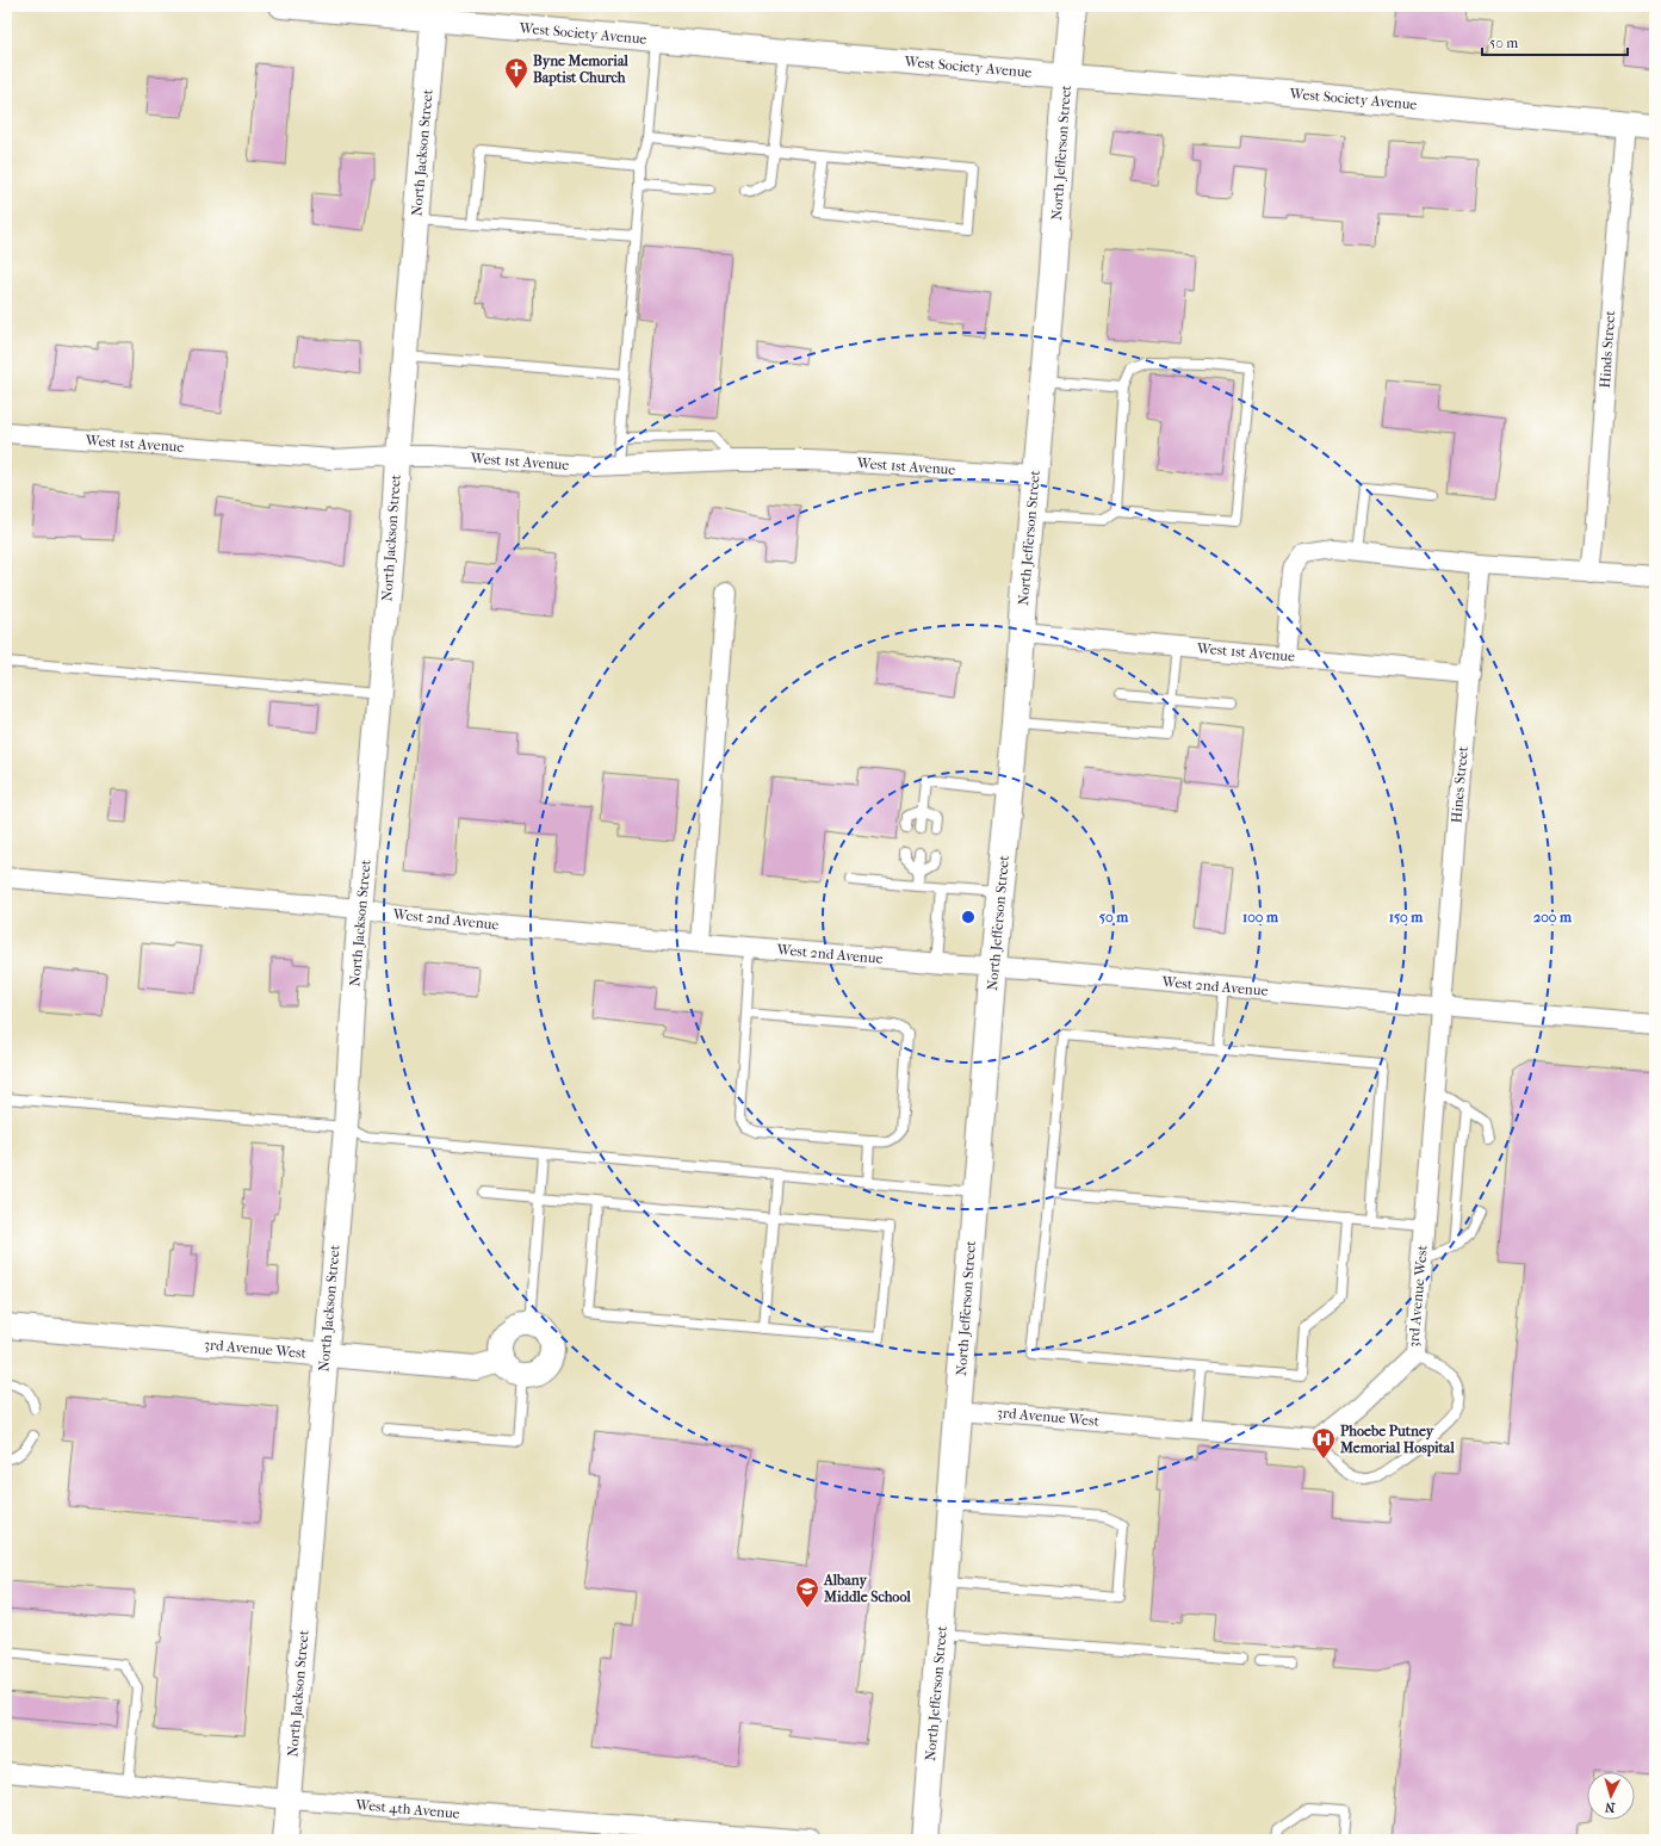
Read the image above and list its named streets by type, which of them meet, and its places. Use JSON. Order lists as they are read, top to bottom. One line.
{"streets":{"main road":["North Jefferson Street"],"street":["West Society Avenue","North Jackson Street","Hinds Street","West 1st Avenue","Hines Street","West 2nd Avenue","3rd Avenue West","West 4th Avenue"]},"crossings":[["West Society Avenue","North Jackson Street"],["West Society Avenue","North Jefferson Street"],["West Society Avenue","Hinds Street"],["North Jackson Street","West 1st Avenue"],["North Jackson Street","West 2nd Avenue"],["North Jackson Street","3rd Avenue West"],["North Jackson Street","West 4th Avenue"],["North Jefferson Street","West 1st Avenue"],["North Jefferson Street","West 2nd Avenue"],["North Jefferson Street","3rd Avenue West"],["West 1st Avenue","Hines Street"],["Hines Street","West 2nd Avenue"],["Hines Street","3rd Avenue West"],["West 2nd Avenue","3rd Avenue West"]],"places":{"church":["Byne Memorial Baptist Church"],"hospital":["Phoebe Putney Memorial Hospital"],"school or university":["Albany Middle School"]},"scale_bar":"50 m","north":"bottom","rings":["50 m","100 m","150 m","200 m"]}
